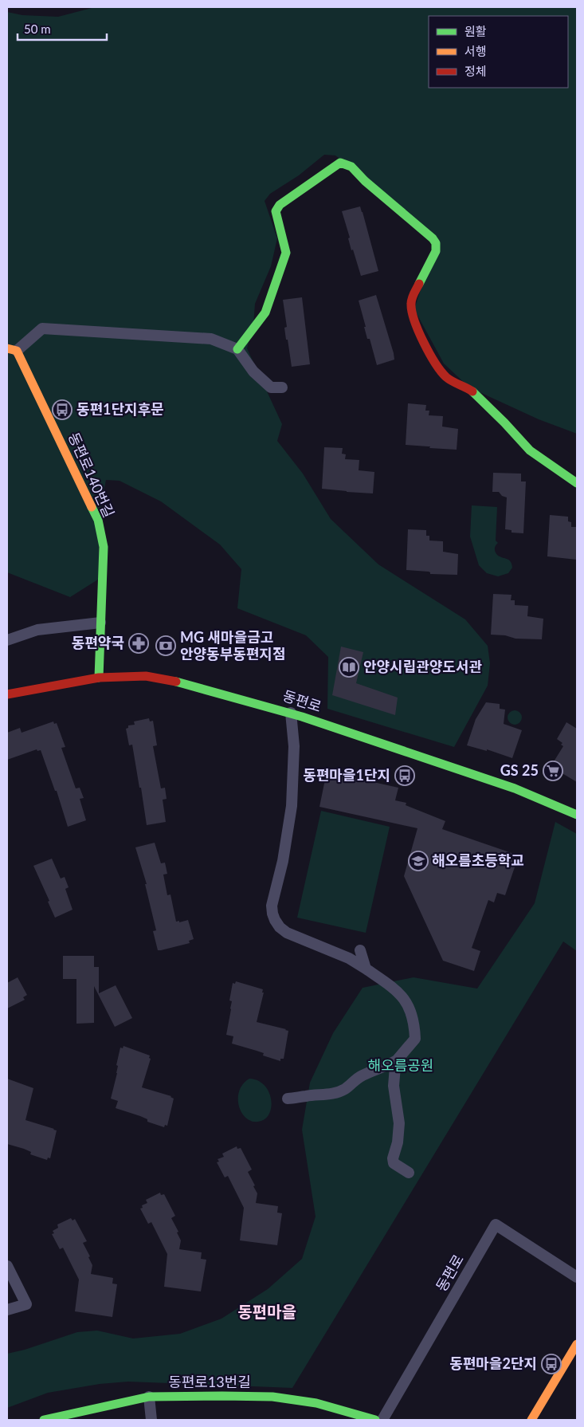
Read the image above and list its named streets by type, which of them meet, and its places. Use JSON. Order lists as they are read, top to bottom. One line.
{"streets":{"street":["동편로140번길","동편로","동편로13번길"]},"crossings":[["동편로140번길","동편로"]],"districts":["동편마을"],"parks":["해오름공원"],"places":{"bus stop":["동편1단지후문","동편마을1단지","동편마을2단지"],"pharmacy":["동편약국"],"bank":["MG 새마을금고 안양동부동편지점"],"library":["안양시립관양도서관"],"supermarket":["GS 25"],"school or university":["해오름초등학교"]},"legend":["원활","서행","정체"],"scale_bar":"50 m"}
